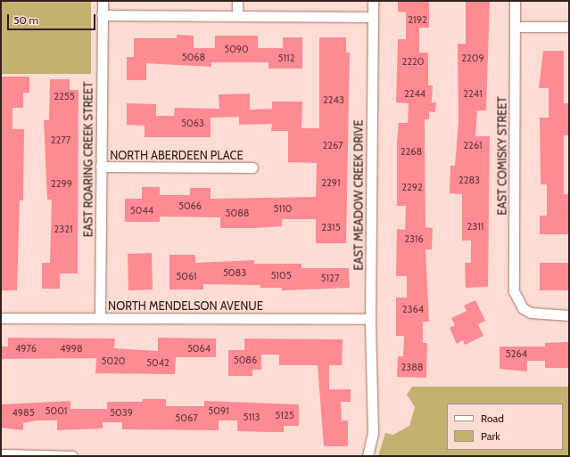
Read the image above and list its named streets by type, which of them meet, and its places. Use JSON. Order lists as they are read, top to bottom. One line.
{"streets":{"street":["NORTH ABERDEEN PLACE","EAST COMISKY STREET","EAST ROARING CREEK STREET","EAST MEADOW CREEK DRIVE","NORTH MENDELSON AVENUE"]},"crossings":[["NORTH ABERDEEN PLACE","EAST ROARING CREEK STREET"],["EAST ROARING CREEK STREET","NORTH MENDELSON AVENUE"],["EAST MEADOW CREEK DRIVE","NORTH MENDELSON AVENUE"]],"house_numbers":["2192","5090","5068","5112","2209","2220","2244","2241","2255","2243","5063","2277","2267","2261","2268","2283","2291","2299","2292","5066","5110","5044","5088","2311","2315","2321","2316","5083","5105","5061","5127","2364","4976","4998","5064","5264","5086","5020","5042","2388","5001","5091","4985","5039","5125","5113","5067"],"legend":["Road","Park"],"scale_bar":"50 m"}
